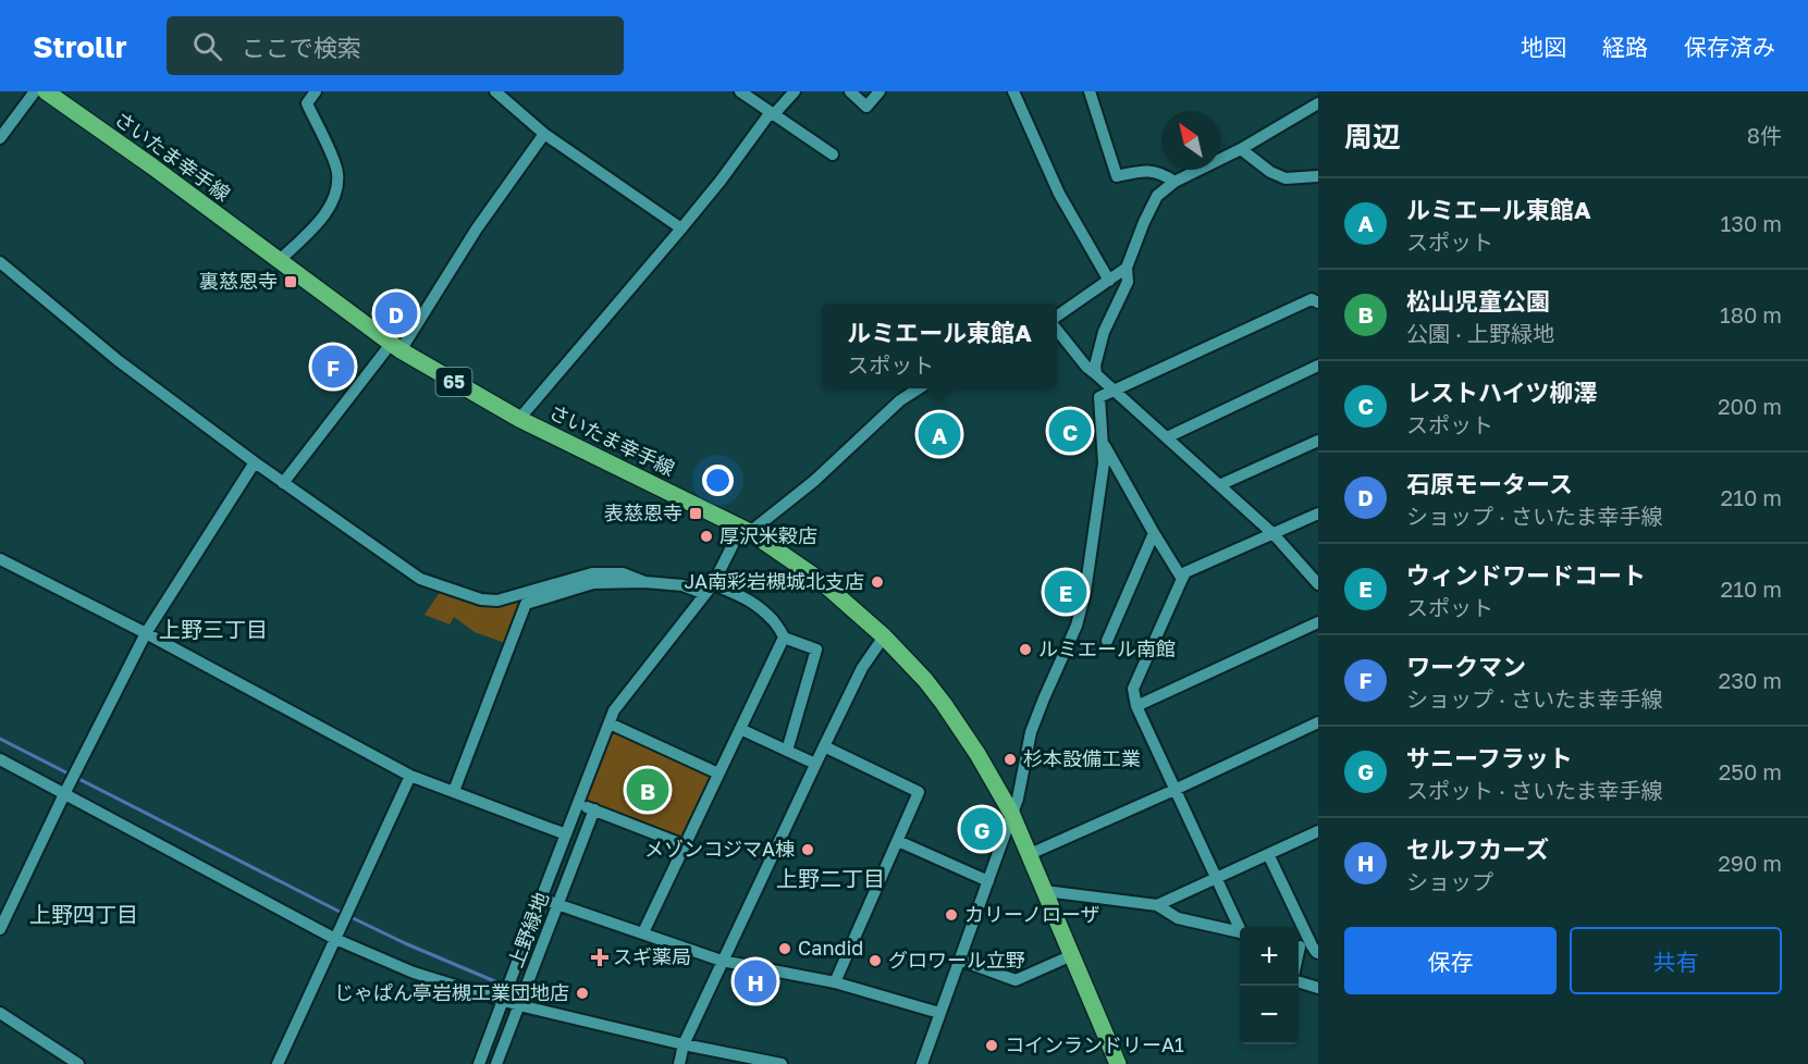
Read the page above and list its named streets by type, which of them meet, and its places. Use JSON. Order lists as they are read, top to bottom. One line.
{"streets":{"main road":["さいたま幸手線","65"],"street":["上野緑地"]},"districts":["上野三丁目","上野二丁目","上野四丁目"],"places":{"transit":["裏慈恩寺","表慈恩寺"],"other":["厚沢米穀店","JA南彩岩槻城北支店","ルミエール南館","杉本設備工業","メゾンコジマA棟","カリーノローザ","Candid","グロワール立野","じゃぱん亭岩槻工業団地店","コインランドリーA1"],"health":["スギ薬局"]},"north":"top left","page":{"header":"Strollr","search":"ここで検索","nav":["地図","経路","保存済み"],"heading":["周辺","8件"],"list":[{"mark":"A","name":"ルミエール東館A","note":"スポット","value":"130 m"},{"mark":"B","name":"松山児童公園","note":"公園 · 上野緑地","value":"180 m"},{"mark":"C","name":"レストハイツ柳澤","note":"スポット","value":"200 m"},{"mark":"D","name":"石原モータース","note":"ショップ · さいたま幸手線","value":"210 m"},{"mark":"E","name":"ウィンドワードコート","note":"スポット","value":"210 m"},{"mark":"F","name":"ワークマン","note":"ショップ · さいたま幸手線","value":"230 m"},{"mark":"G","name":"サニーフラット","note":"スポット · さいたま幸手線","value":"250 m"},{"mark":"H","name":"セルフカーズ","note":"ショップ","value":"290 m"}],"pins":["D","F","C","A","E","B","G","H"],"popup":["ルミエール東館A","スポット"],"buttons":["保存","共有"],"map_buttons":["+","−"]}}
